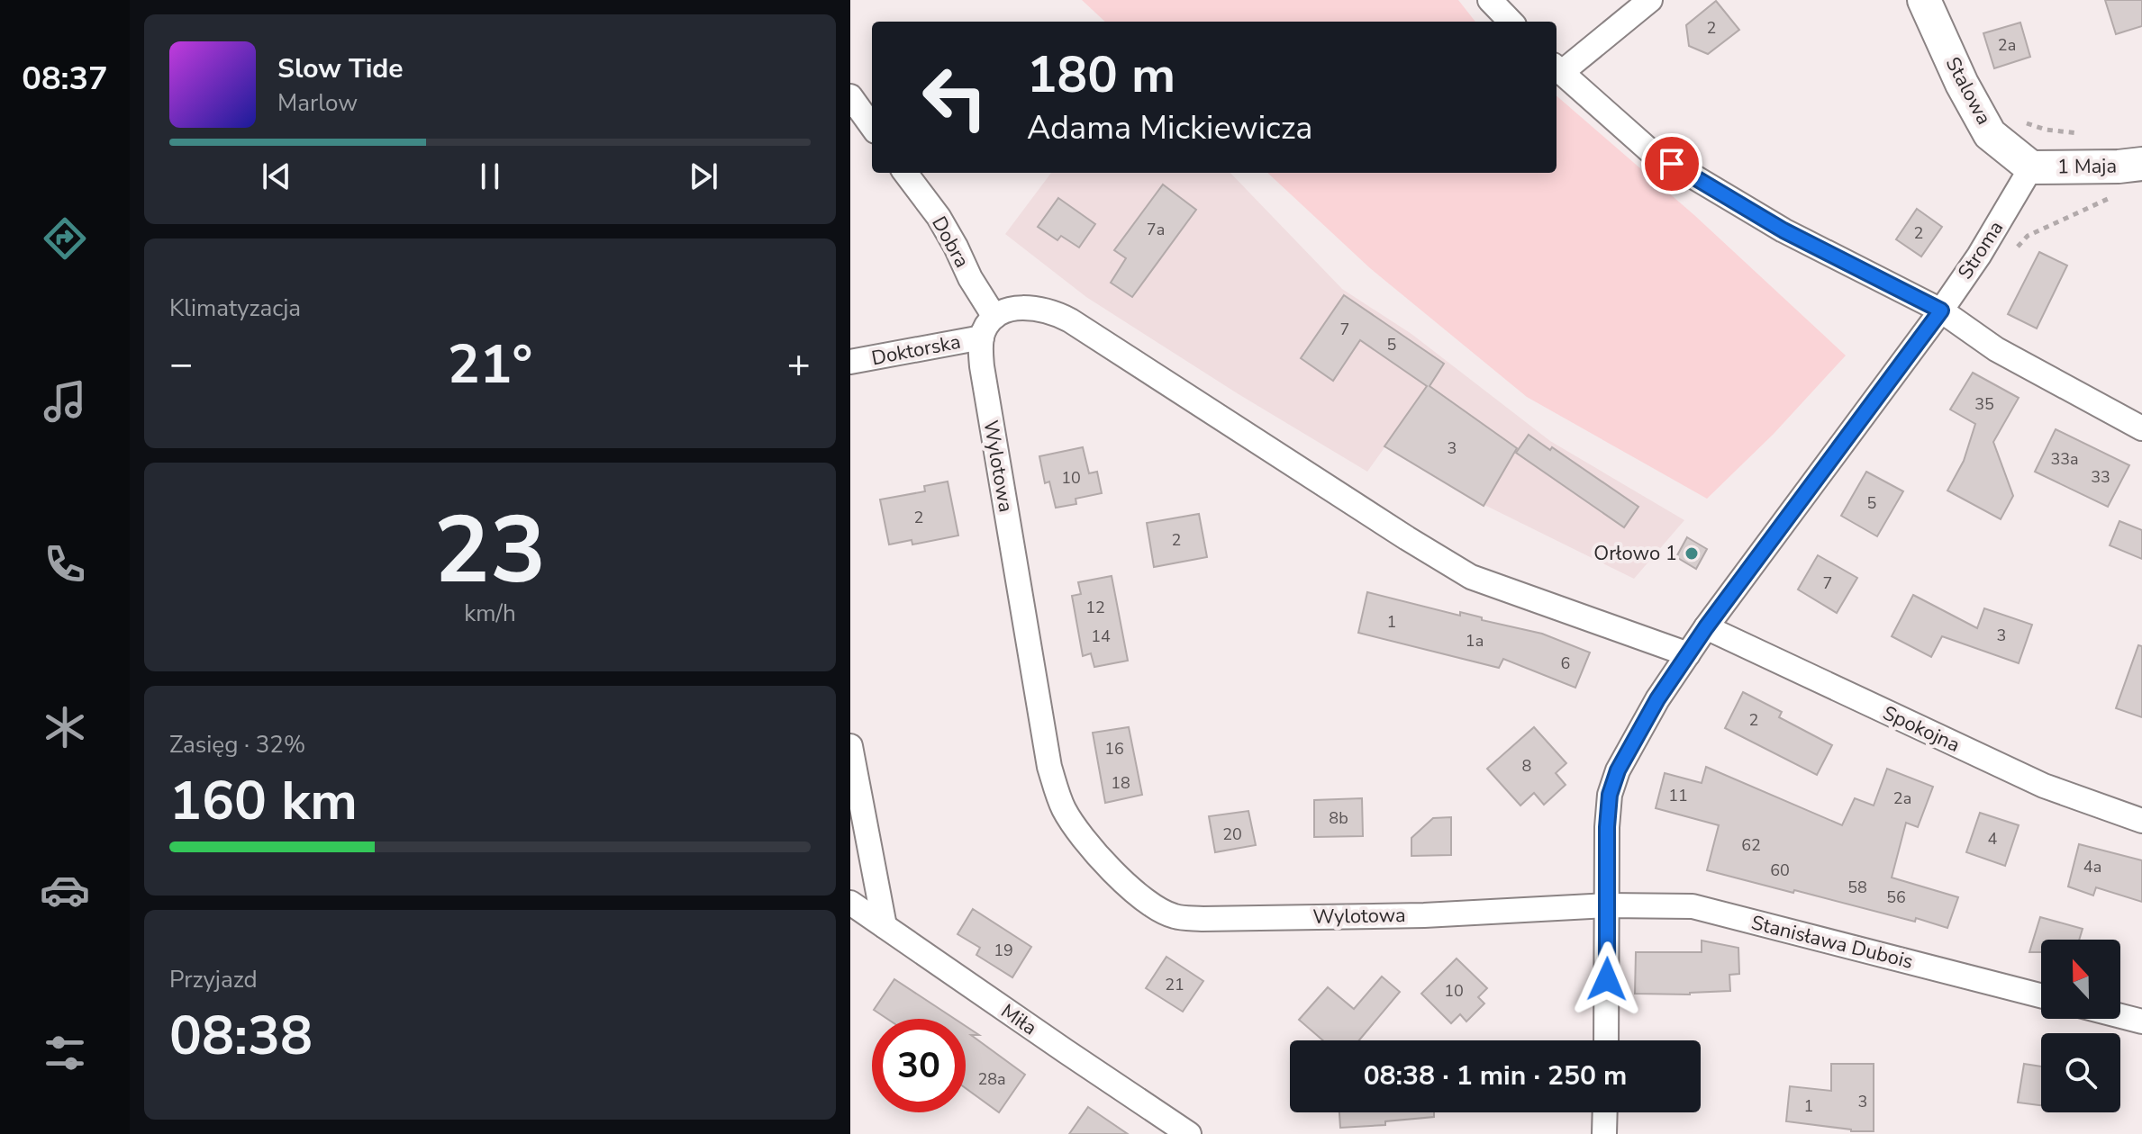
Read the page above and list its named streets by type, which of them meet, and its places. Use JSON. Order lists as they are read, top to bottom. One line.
{"streets":{"street":["Stalowa","1 Maja","Dobra","Stroma","Doktorska","Wylotowa","Spokojna","Stanisława Dubois","Miła"]},"crossings":[["Stalowa","1 Maja"],["Stalowa","Stroma"],["1 Maja","Stroma"],["Stroma","Wylotowa"],["Stroma","Spokojna"],["Stroma","Stanisława Dubois"],["Doktorska","Wylotowa"],["Wylotowa","Stanisława Dubois"]],"places":["Orłowo 1"],"house_numbers":["2","2a","7a","2","7","5","35","3","33a","33","10","5","2","2","7","12","1","3","14","1a","6","2","16","8","18","11","2a","8b","20","4","62","4a","60","58","56","19","21","10","28a","3","1"],"north":"top","page":{"tabs":"08:37","turn":["180 m","Adama Mickiewicza"],"song":["Slow Tide","Marlow"],"tile":["Klimatyzacja",["23","km/h"],["Zasięg · 32%","160 km"],["Przyjazd","08:38"]],"heat":["−","21°","+"],"limit":"30","trip":"08:38 · 1 min · 250 m"}}
